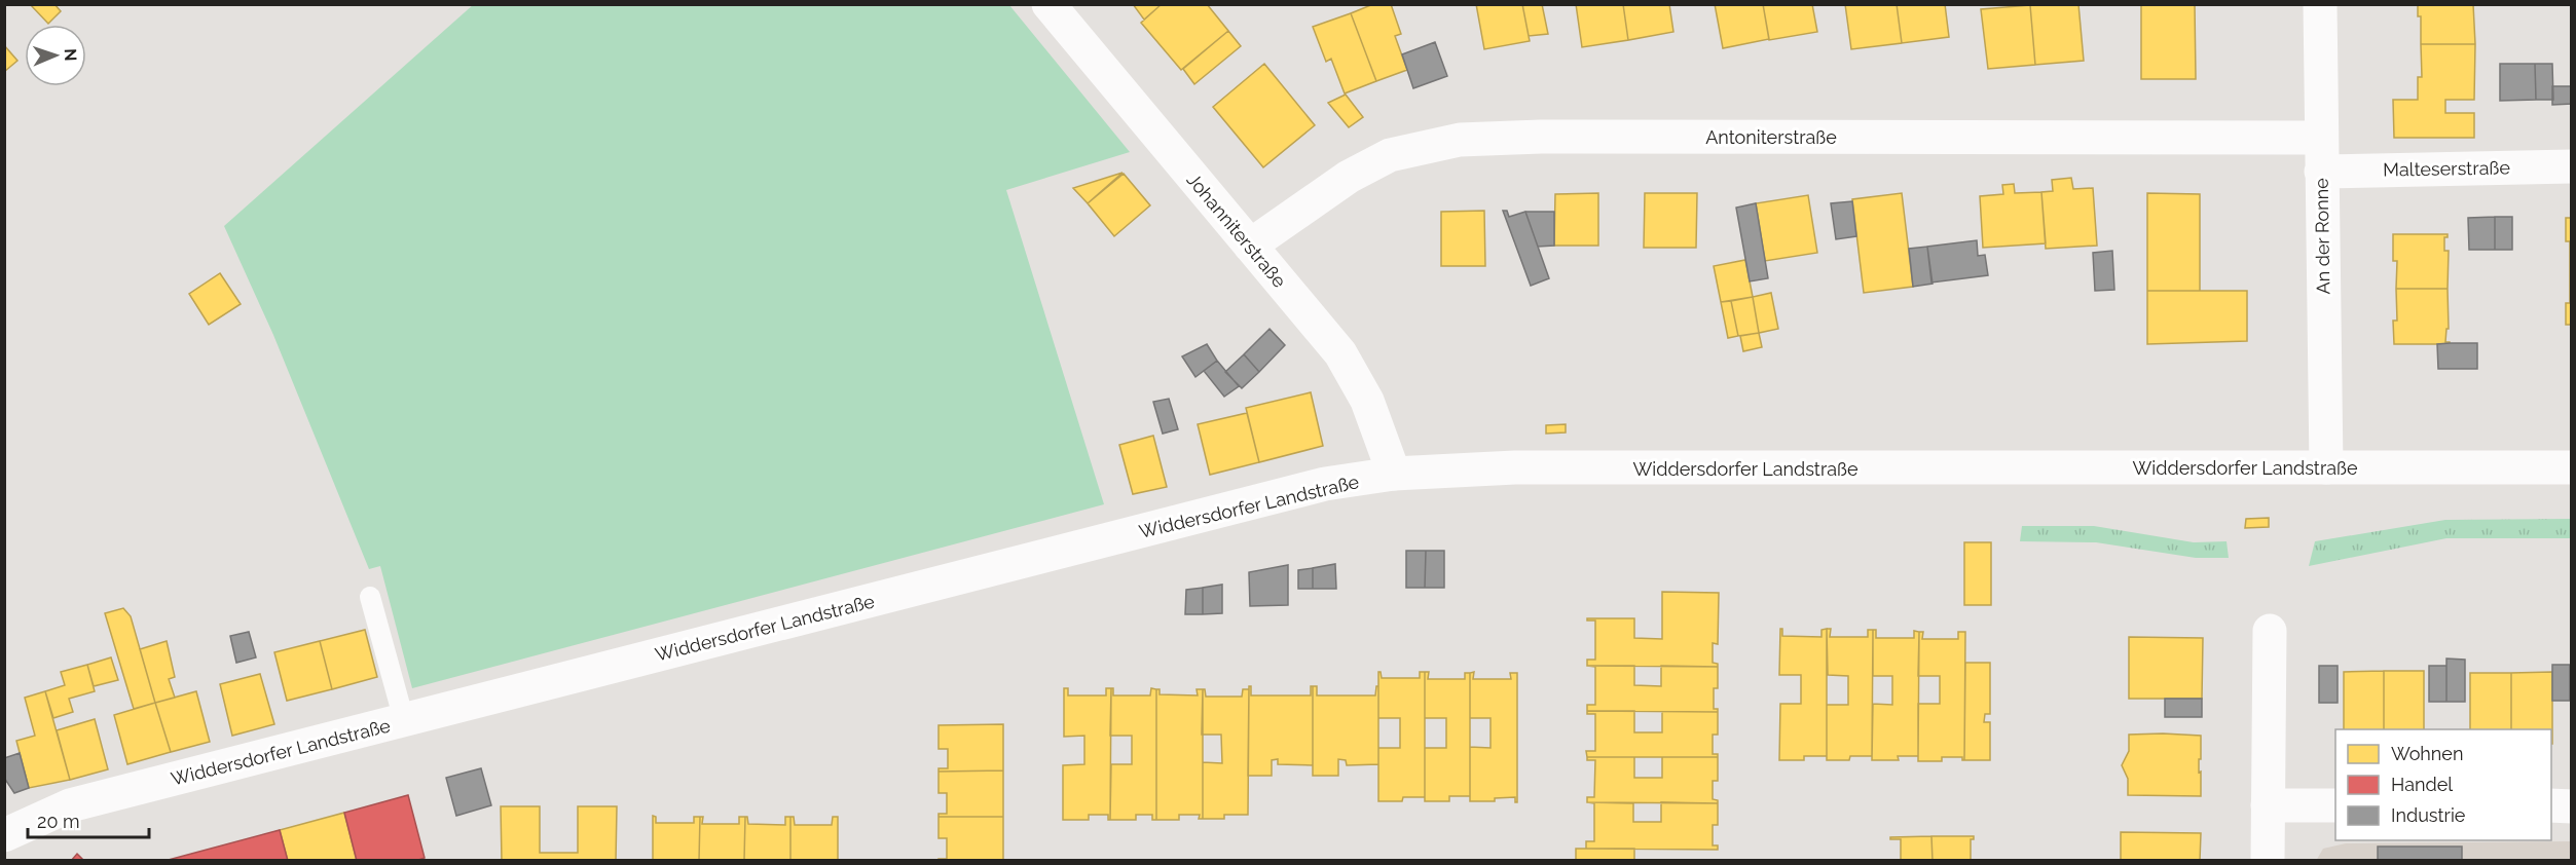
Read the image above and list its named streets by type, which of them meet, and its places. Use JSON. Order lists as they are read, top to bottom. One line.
{"streets":{"street":["Antoniterstraße","Malteserstraße","Johanniterstraße","An der Ronne","Widdersdorfer Landstraße"]},"crossings":[["Antoniterstraße","Johanniterstraße"],["Antoniterstraße","An der Ronne"],["Malteserstraße","An der Ronne"],["Johanniterstraße","Widdersdorfer Landstraße"],["An der Ronne","Widdersdorfer Landstraße"]],"legend":["Wohnen","Handel","Industrie"],"scale_bar":"20 m","north":"right"}
